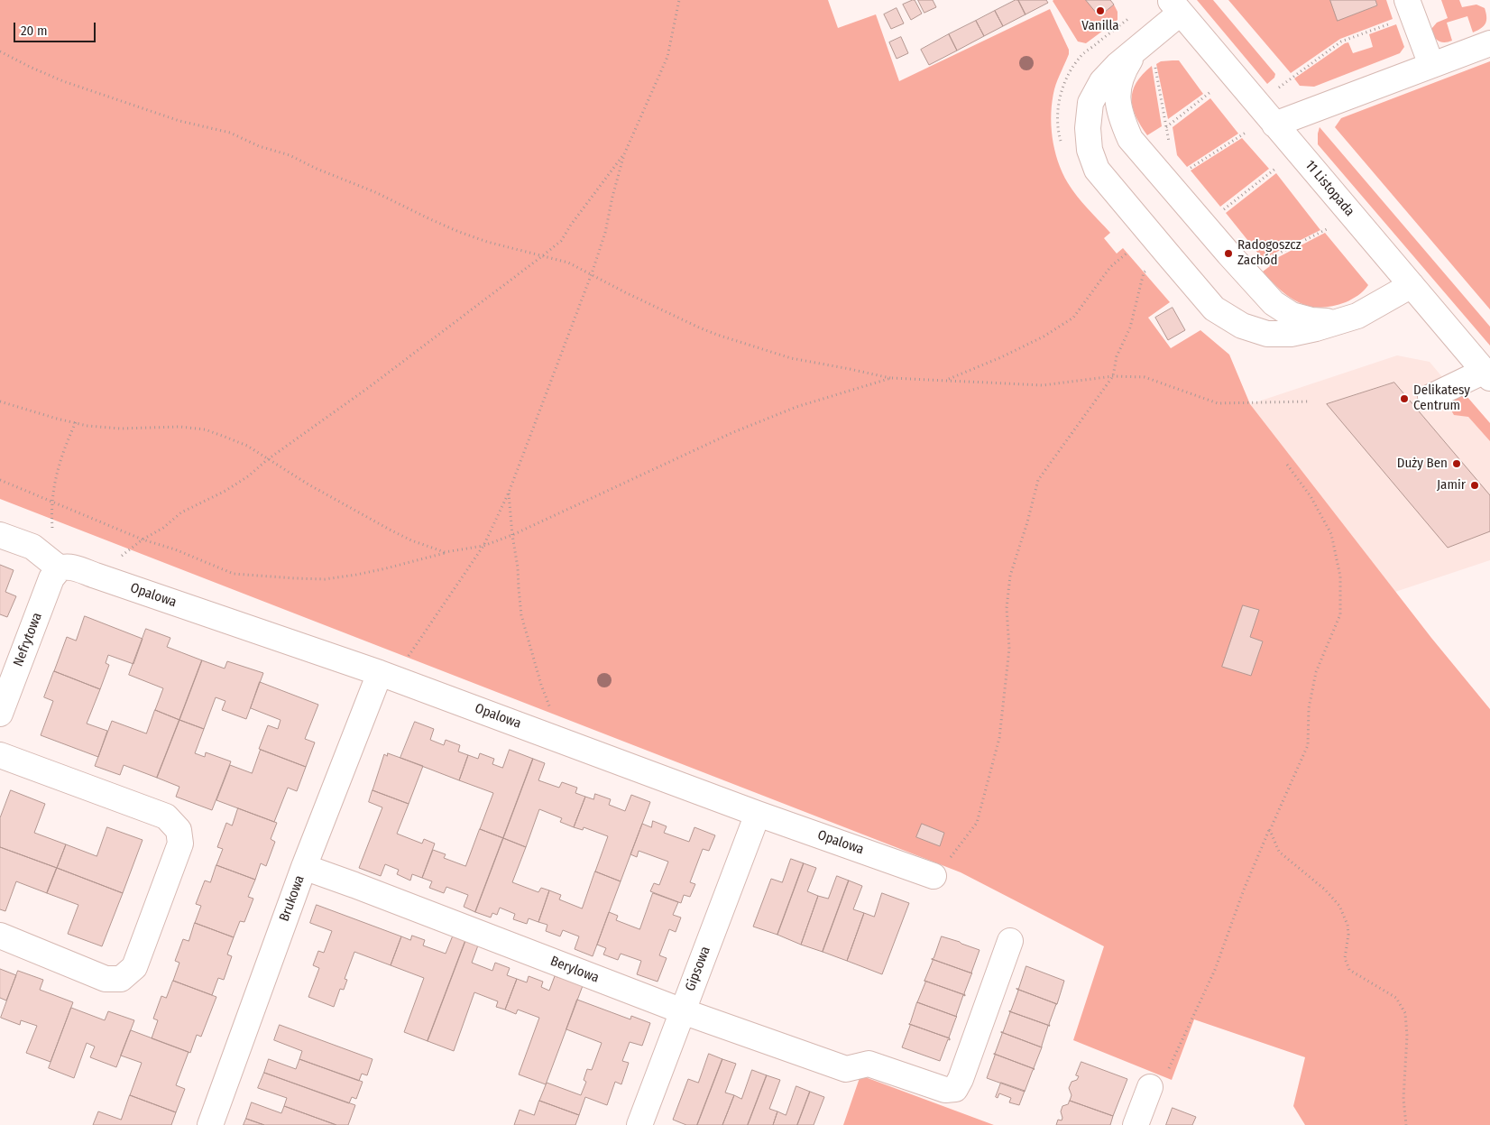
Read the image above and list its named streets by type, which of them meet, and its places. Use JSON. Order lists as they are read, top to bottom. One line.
{"streets":{"street":["11 Listopada","Opalowa","Nefrytowa","Brukowa","Gipsowa","Berylowa"]},"crossings":[["Opalowa","Nefrytowa"],["Opalowa","Brukowa"],["Opalowa","Gipsowa"],["Brukowa","Berylowa"],["Gipsowa","Berylowa"]],"places":["Vanilla","Radogoszcz Zachód","Delikatesy Centrum","Duży Ben","Jamir"],"scale_bar":"20 m"}
